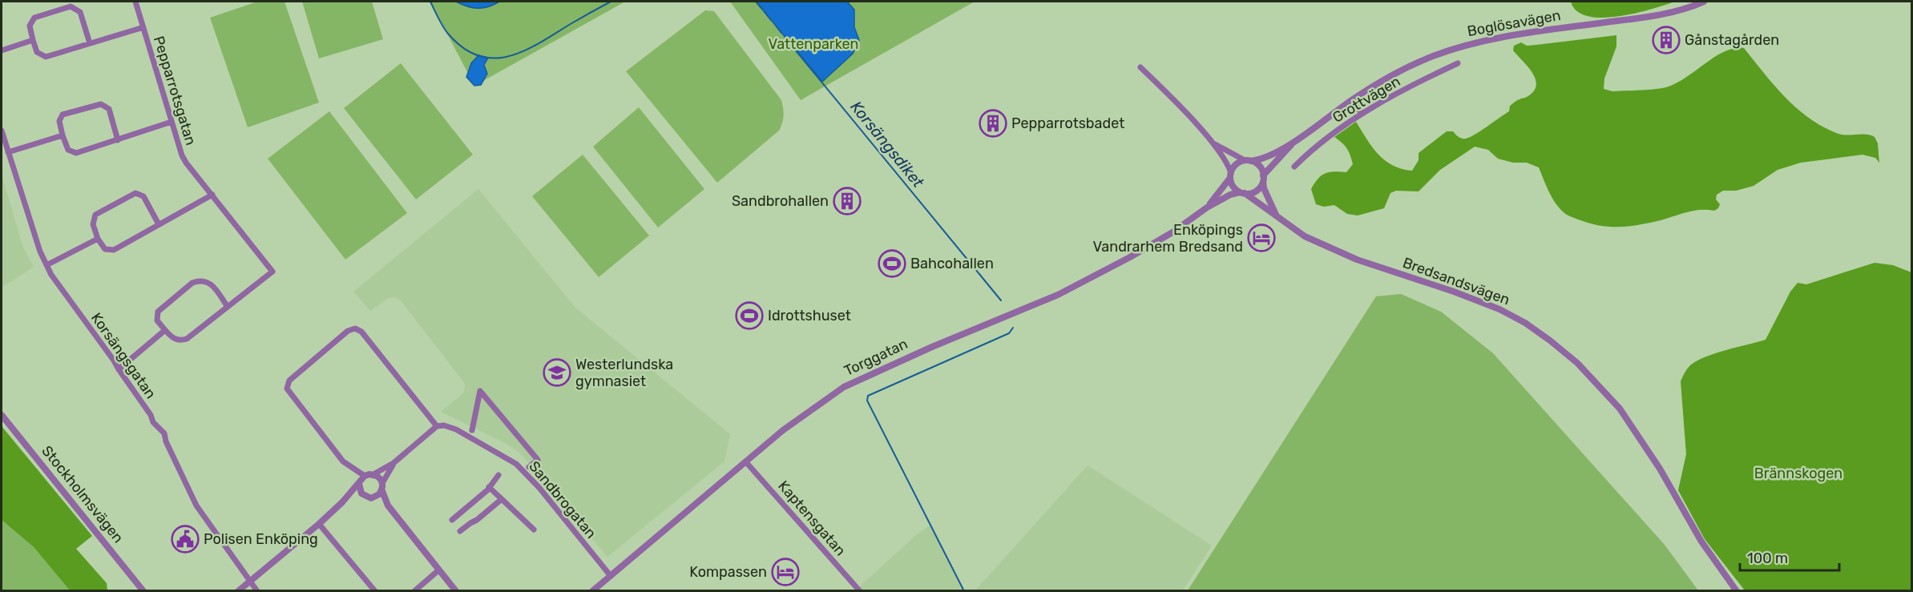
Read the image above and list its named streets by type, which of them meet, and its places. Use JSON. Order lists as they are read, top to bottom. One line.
{"streets":{"street":["Boglösavägen","Pepparrotsgatan","Grottvägen","Bredsandsvägen","Korsängsgatan","Torggatan","Stockholmsvägen","Sandbrogatan","Kaptensgatan"]},"crossings":[["Boglösavägen","Bredsandsvägen"],["Boglösavägen","Torggatan"],["Bredsandsvägen","Torggatan"],["Torggatan","Sandbrogatan"],["Torggatan","Kaptensgatan"]],"water":["Korsängsdiket"],"parks":["Vattenparken","Brännskogen"],"places":{"building":["Gånstagården","Pepparrotsbadet","Sandbrohallen"],"hotel":["Enköpings Vandrarhem Bredsand","Kompassen"],"sports":["Bahcohallen","Idrottshuset"],"school or university":["Westerlundska gymnasiet"],"public building":["Polisen Enköping"]},"scale_bar":"100 m"}
